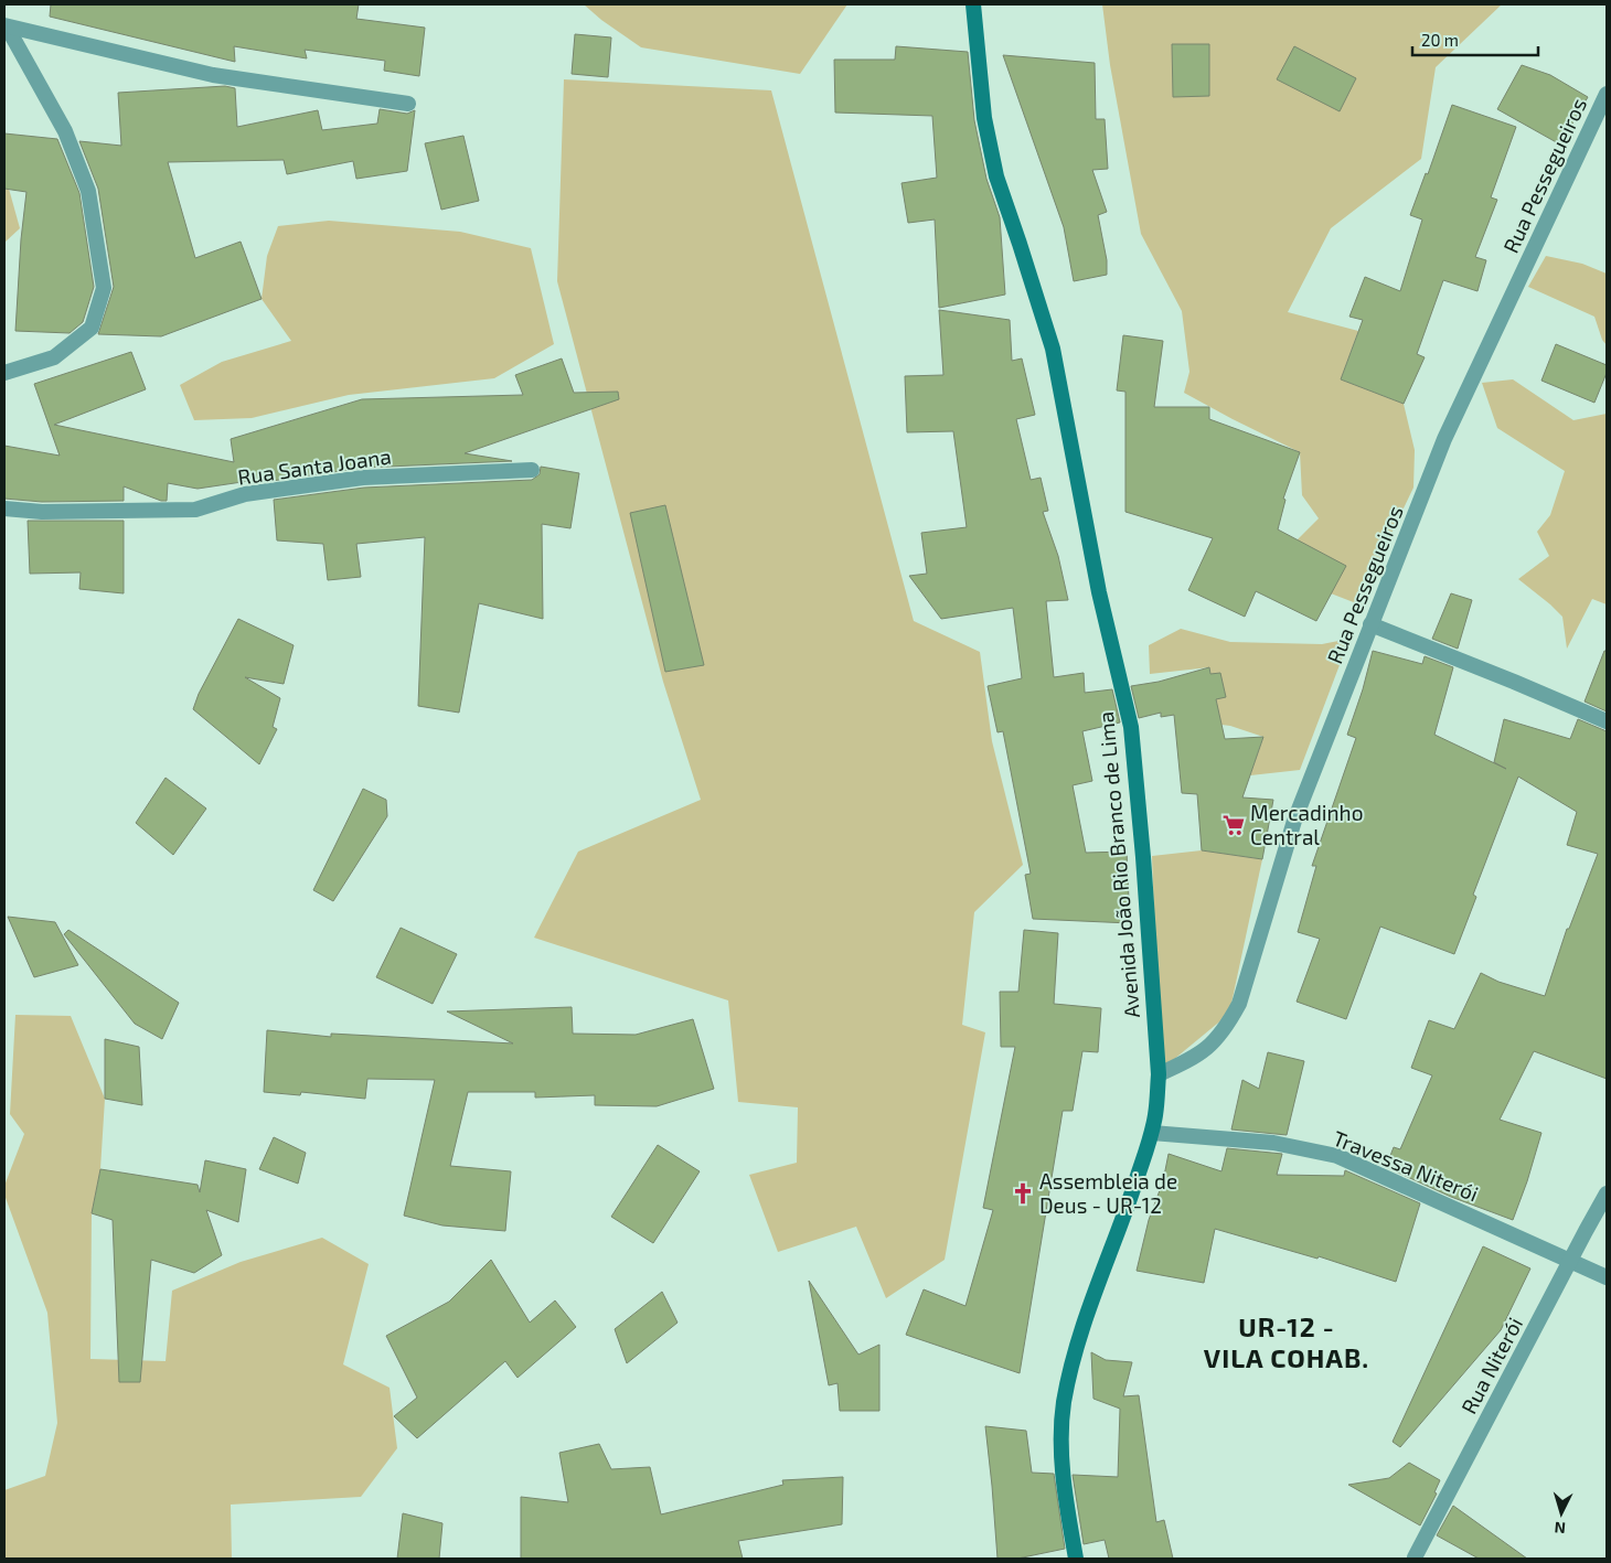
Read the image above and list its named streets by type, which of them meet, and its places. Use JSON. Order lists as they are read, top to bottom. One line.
{"streets":{"main road":["Avenida João Rio Branco de Lima"],"street":["Rua Pessegueiros","Rua Santa Joana","Travessa Niterói","Rua Niterói"]},"crossings":[["Rua Pessegueiros","Avenida João Rio Branco de Lima"],["Avenida João Rio Branco de Lima","Travessa Niterói"],["Travessa Niterói","Rua Niterói"]],"districts":["UR-12 - VILA COHAB."],"places":{"supermarket":["Mercadinho Central"],"church":["Assembleia de Deus - UR-12"]},"scale_bar":"20 m","north":"bottom"}
